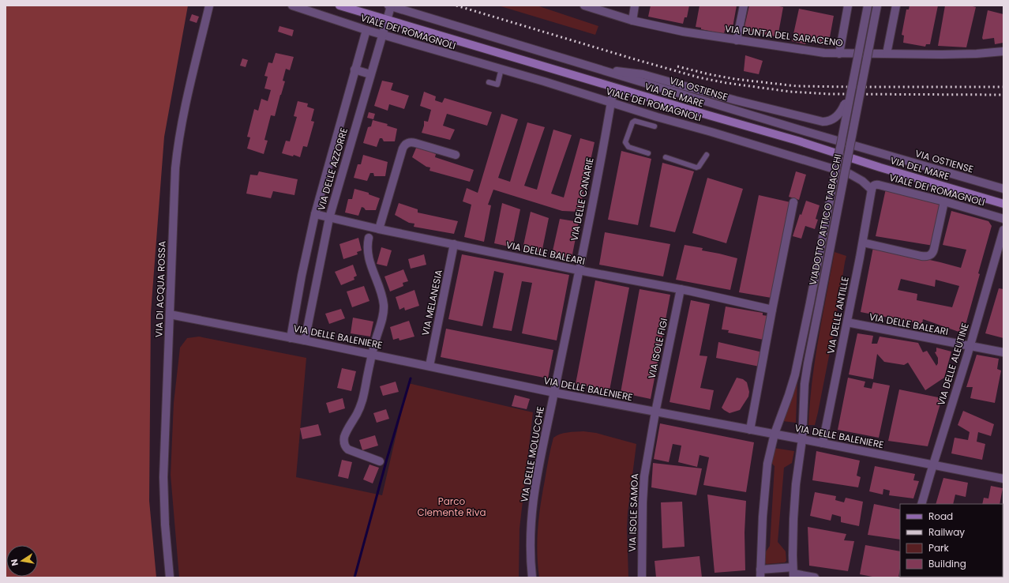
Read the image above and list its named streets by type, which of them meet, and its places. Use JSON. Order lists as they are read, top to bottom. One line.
{"streets":{"main road":["VIA DEL MARE"],"street":["VIALE DEI ROMAGNOLI","VIA PUNTA DEL SARACENO","VIA OSTIENSE","VIA DELLE AZZORRE","VIA DELLE CANARIE","VIADOTTO ATTICO TABACCHI","VIA DELLE BALEARI","VIA DI ACQUA ROSSA","VIA MELANESIA","VIA DELLE ANTILLE","VIA DELLE BALENIERE","VIA ISOLE FIGI","VIA DELLE ALEUTINE","VIA DELLE MOLUCCHE","VIA ISOLE SAMOA"]},"crossings":[["VIALE DEI ROMAGNOLI","VIA DELLE AZZORRE"],["VIALE DEI ROMAGNOLI","VIA DELLE CANARIE"],["VIALE DEI ROMAGNOLI","VIA DELLE ANTILLE"],["VIA OSTIENSE","VIA DELLE AZZORRE"],["VIA DEL MARE","VIA DELLE AZZORRE"],["VIA DELLE AZZORRE","VIA DELLE BALEARI"],["VIA DELLE AZZORRE","VIA DELLE BALENIERE"],["VIA DELLE CANARIE","VIA DELLE BALEARI"],["VIA DELLE CANARIE","VIA DELLE BALENIERE"],["VIA DELLE CANARIE","VIA DELLE MOLUCCHE"],["VIADOTTO ATTICO TABACCHI","VIA DELLE BALENIERE"],["VIA DELLE BALEARI","VIA MELANESIA"],["VIA DELLE BALEARI","VIA DELLE ANTILLE"],["VIA DELLE BALEARI","VIA ISOLE FIGI"],["VIA DELLE BALEARI","VIA DELLE ALEUTINE"],["VIA DI ACQUA ROSSA","VIA DELLE BALENIERE"],["VIA MELANESIA","VIA DELLE BALENIERE"],["VIA DELLE ANTILLE","VIA DELLE BALENIERE"],["VIA DELLE BALENIERE","VIA ISOLE FIGI"],["VIA DELLE BALENIERE","VIA DELLE ALEUTINE"],["VIA DELLE BALENIERE","VIA DELLE MOLUCCHE"],["VIA DELLE BALENIERE","VIA ISOLE SAMOA"],["VIA ISOLE FIGI","VIA ISOLE SAMOA"]],"parks":["Parco Clemente Riva"],"legend":["Road","Railway","Park","Building"],"north":"left"}
